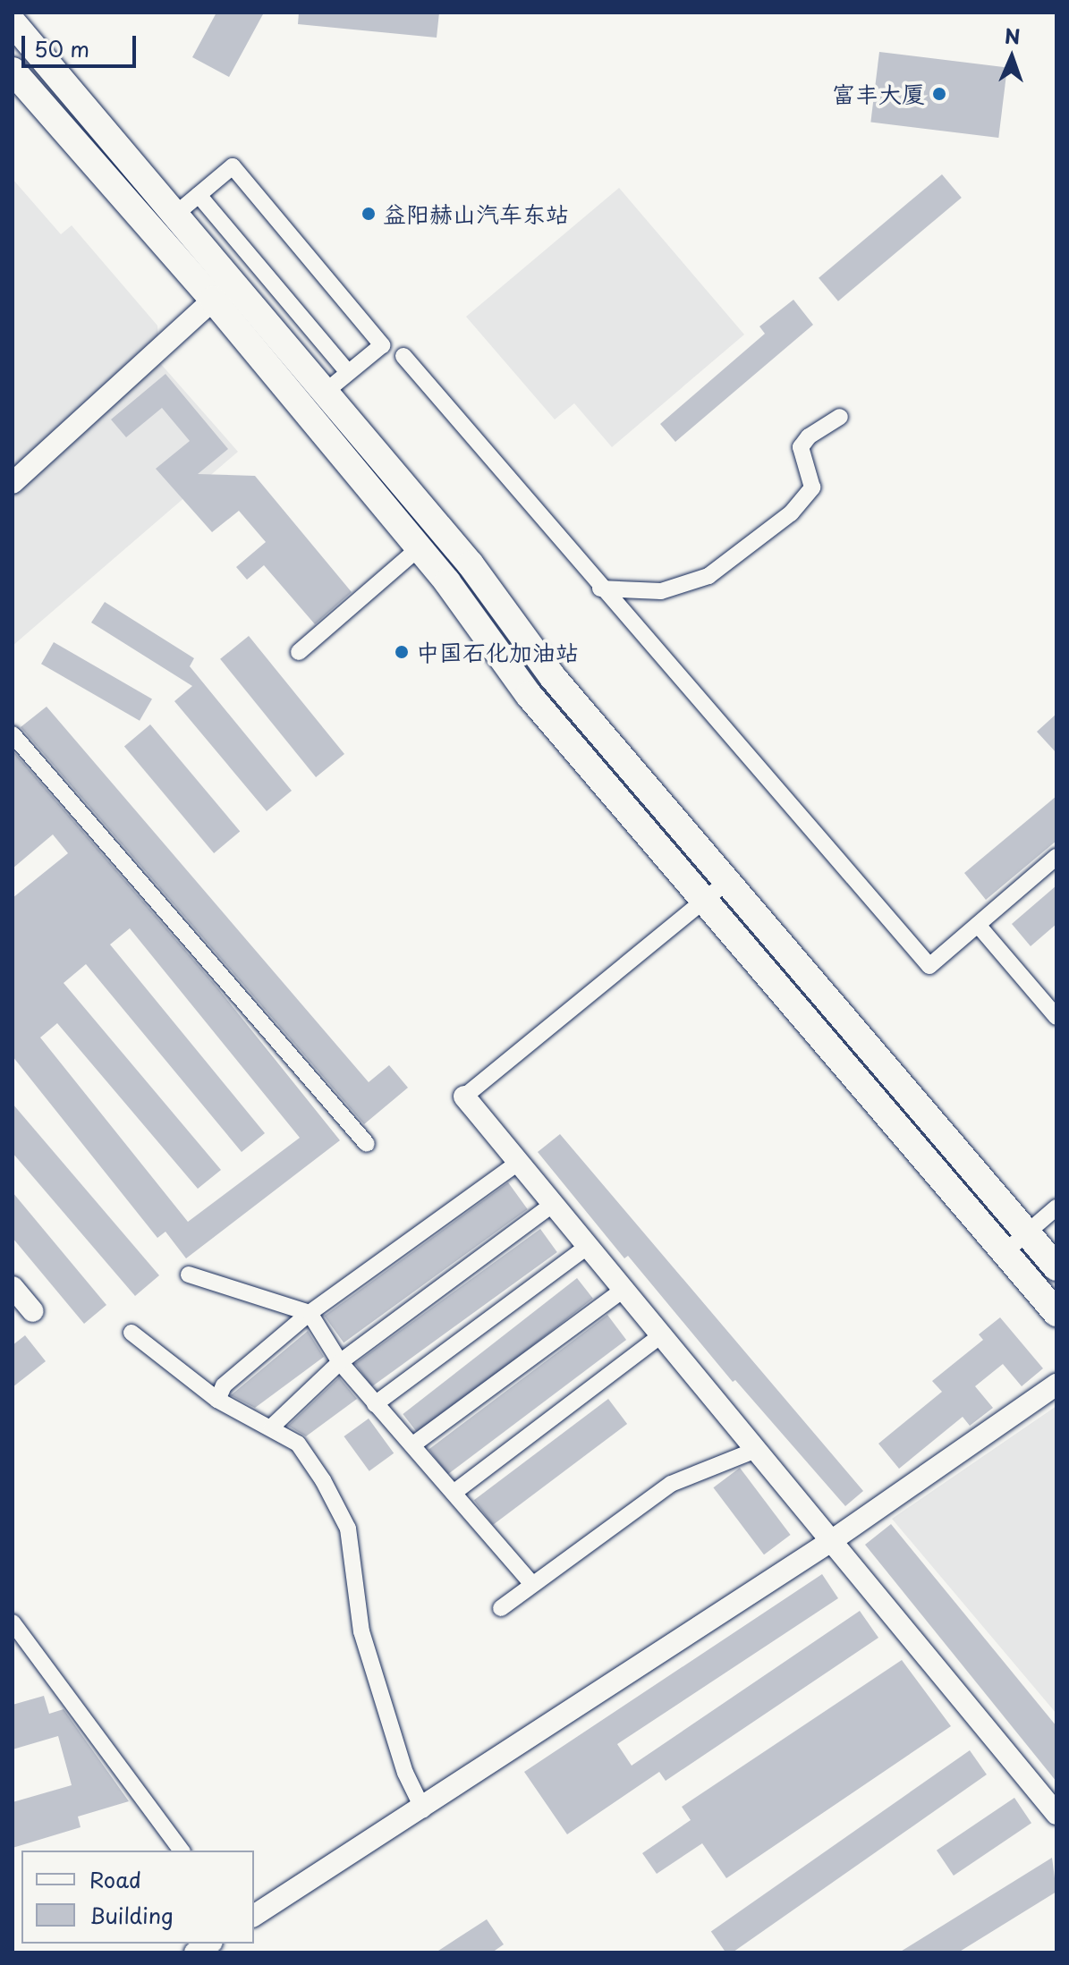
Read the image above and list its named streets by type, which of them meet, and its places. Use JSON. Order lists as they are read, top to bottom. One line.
{"places":["富丰大厦","益阳赫山汽车东站","中国石化加油站"],"legend":["Road","Building"],"scale_bar":"50 m","north":"top"}
